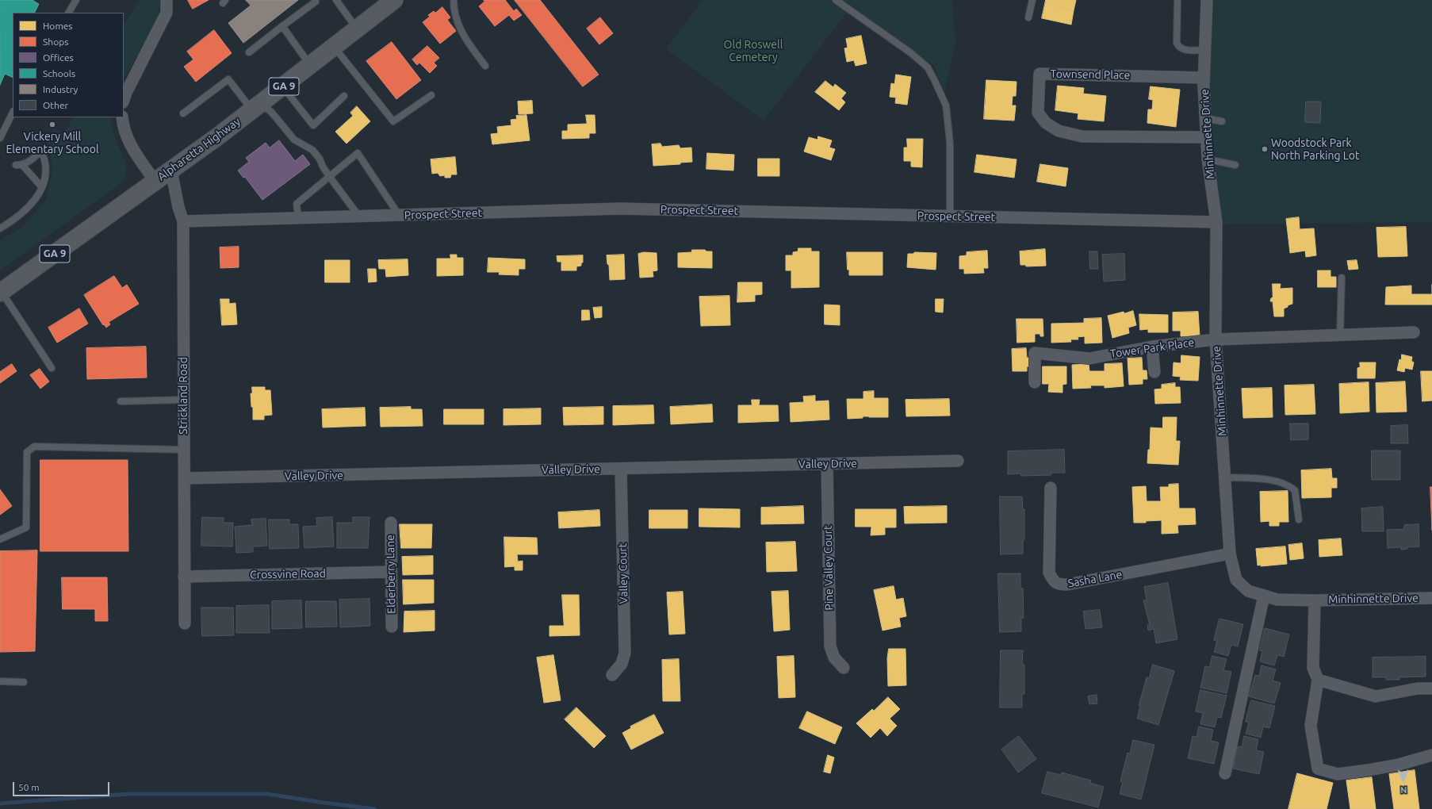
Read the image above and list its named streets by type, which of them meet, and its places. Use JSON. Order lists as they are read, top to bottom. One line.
{"streets":{"highway":["GA 9","Alpharetta Highway"],"street":["Townsend Place","Minhinnette Drive","Prospect Street","Tower Park Place","Strickland Road","Valley Drive","Pine Valley Court","Valley Court","Crossvine Road","Elderberry Lane","Sasha Lane"]},"crossings":[["Townsend Place","Minhinnette Drive"],["Minhinnette Drive","Prospect Street"],["Minhinnette Drive","Tower Park Place"],["Minhinnette Drive","Sasha Lane"],["Alpharetta Highway","Strickland Road"],["Prospect Street","Strickland Road"],["Strickland Road","Valley Drive"],["Strickland Road","Crossvine Road"],["Valley Drive","Pine Valley Court"],["Valley Drive","Valley Court"],["Crossvine Road","Elderberry Lane"]],"parks":["Old Roswell Cemetery"],"places":["Vickery Mill Elementary School","Woodstock Park North Parking Lot"],"legend":["Homes","Shops","Offices","Schools","Industry","Other"],"scale_bar":"50 m","north":"bottom"}
